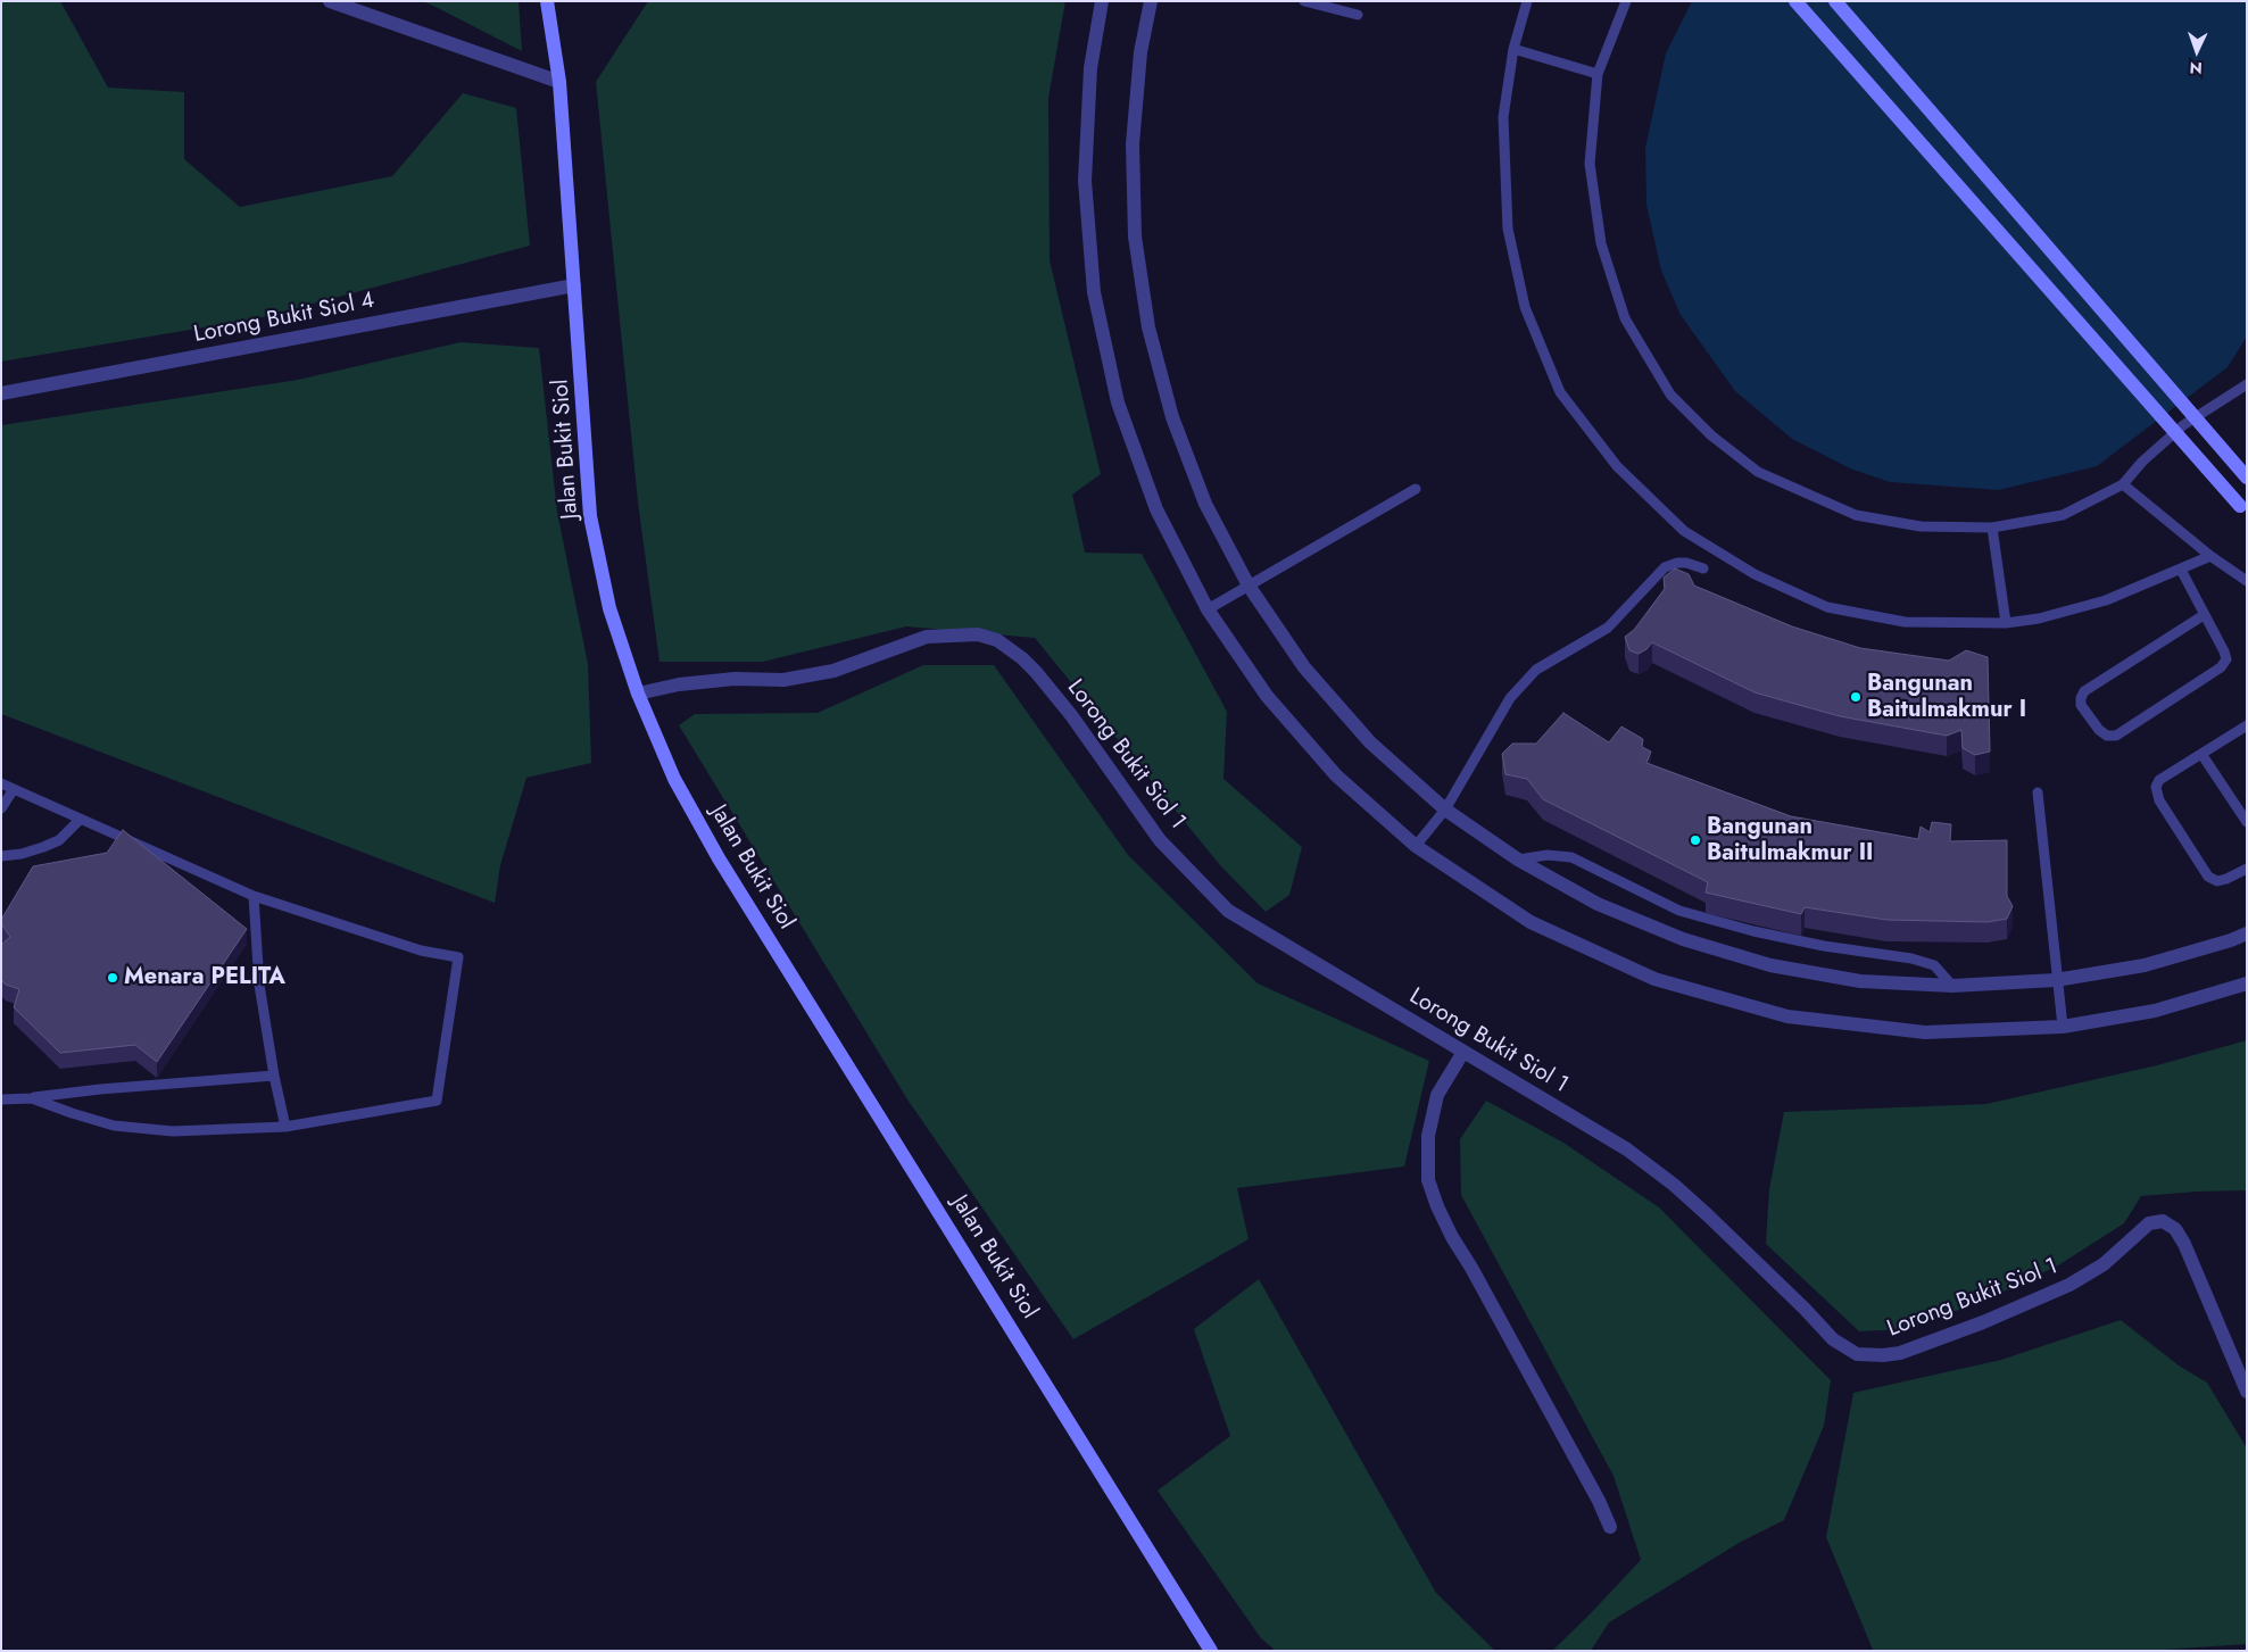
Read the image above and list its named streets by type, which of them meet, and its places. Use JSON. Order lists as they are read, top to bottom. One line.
{"streets":{"street":["Lorong Bukit Siol 4","Jalan Bukit Siol","Lorong Bukit Siol 1"]},"crossings":[["Lorong Bukit Siol 4","Jalan Bukit Siol"],["Jalan Bukit Siol","Lorong Bukit Siol 1"]],"places":["Bangunan Baitulmakmur I","Bangunan Baitulmakmur II","Menara PELITA"],"north":"bottom"}
